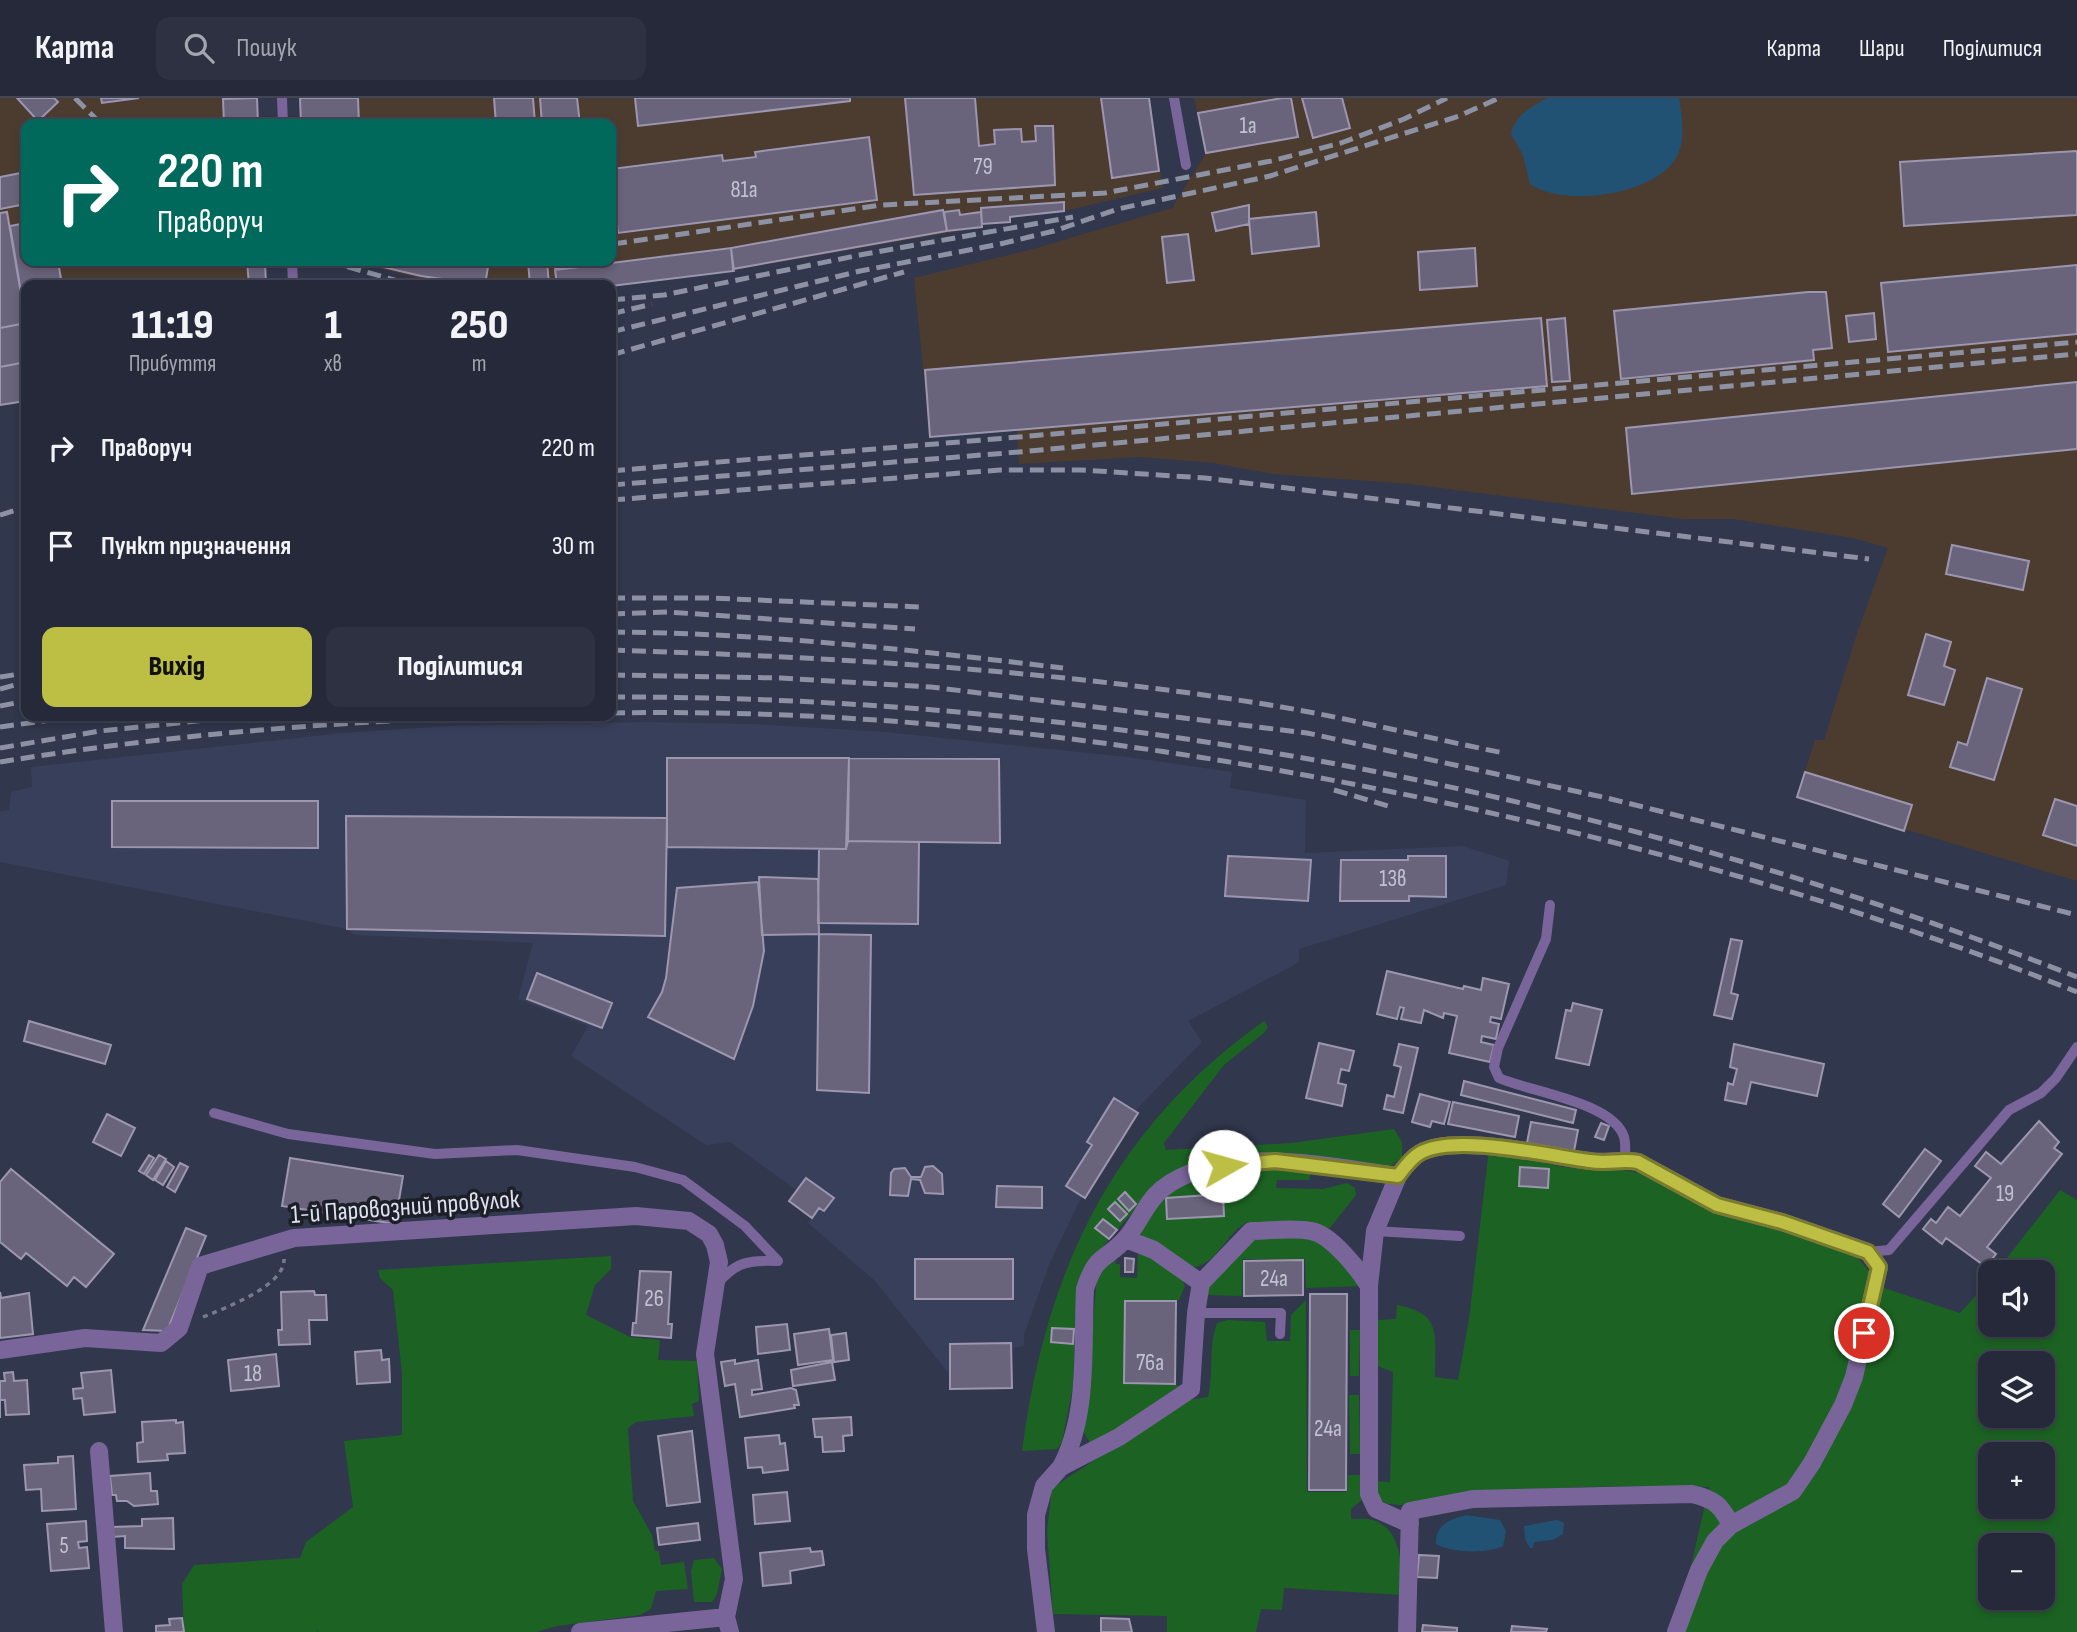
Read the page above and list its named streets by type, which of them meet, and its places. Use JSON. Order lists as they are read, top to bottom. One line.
{"streets":{"street":["1-й Паровозний провулок"]},"house_numbers":["1а","79","81а","13в","19","24а","26","76а","18","24а","5"],"page":{"header":"Карта","search":"Пошук","nav":["Карта","Шари","Поділитися"],"turn":["220 m","Праворуч"],"eta":["11:19","Прибуття","1","хв","250","m"],"list":[{"name":"Праворуч","value":"220 m"},{"name":"Пункт призначення","value":"30 m"}],"buttons":["Вихід","Поділитися"],"map_buttons":["+","−"]}}
